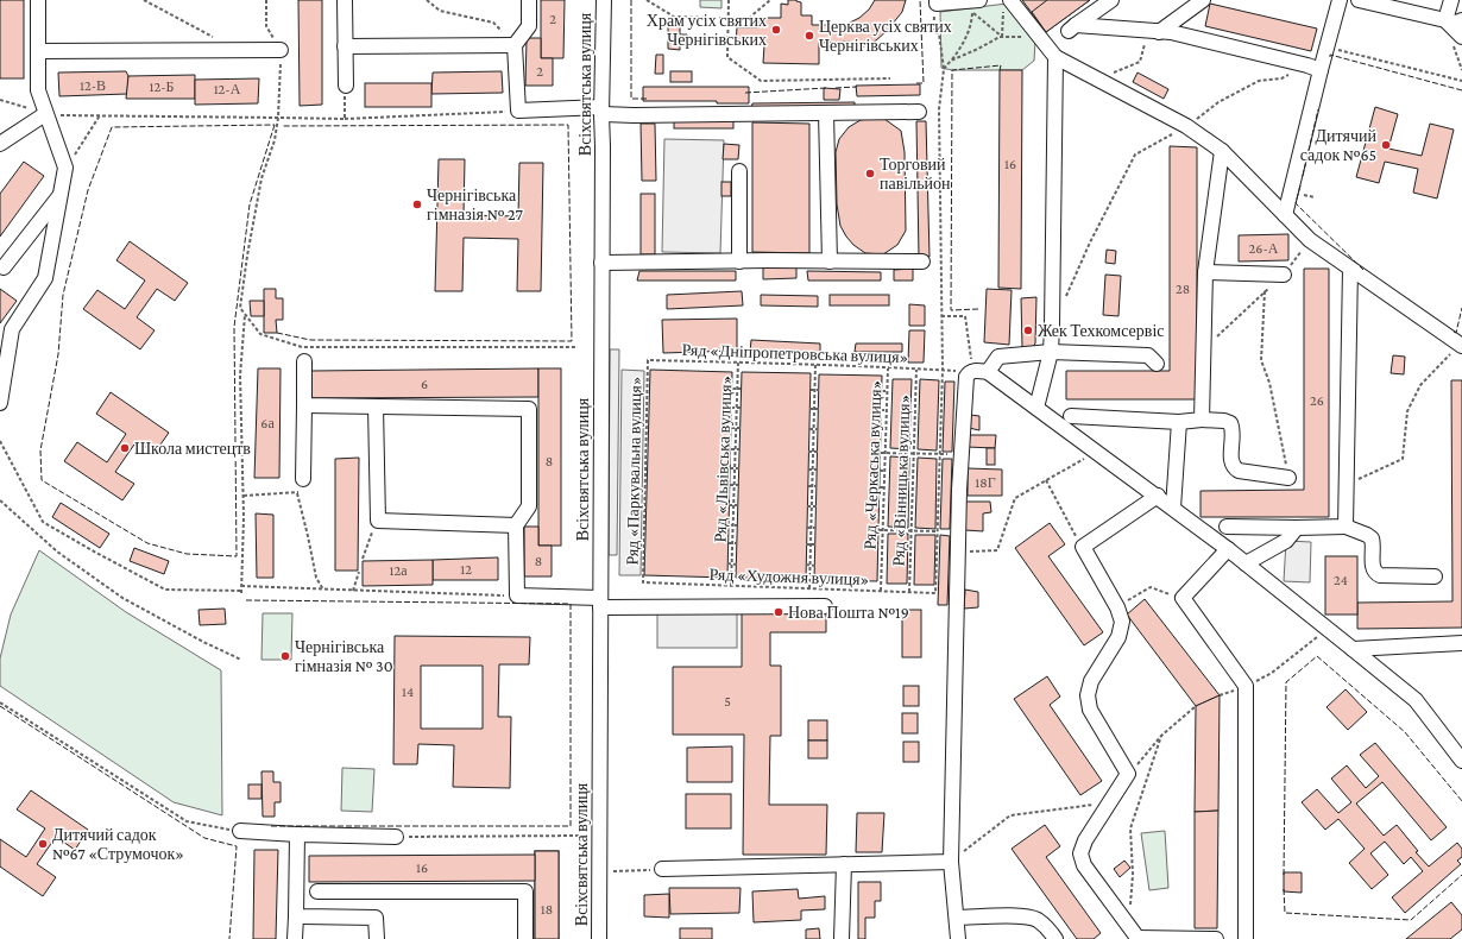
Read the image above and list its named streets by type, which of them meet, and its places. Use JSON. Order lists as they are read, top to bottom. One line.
{"streets":{"street":["Всіхсвятська вулиця"],"path":["Ряд «Дніпропетровська вулиця»","Ряд «Львівська вулиця»","Ряд «Черкаська вулиця»","Ряд «Паркувальна вулиця»","Ряд «Вінницька вулиця»","Ряд «Художня вулиця»"]},"crossings":[["Ряд «Дніпропетровська вулиця»","Ряд «Львівська вулиця»"],["Ряд «Дніпропетровська вулиця»","Ряд «Черкаська вулиця»"],["Ряд «Дніпропетровська вулиця»","Ряд «Паркувальна вулиця»"],["Ряд «Дніпропетровська вулиця»","Ряд «Вінницька вулиця»"],["Ряд «Львівська вулиця»","Ряд «Художня вулиця»"],["Ряд «Черкаська вулиця»","Ряд «Художня вулиця»"],["Ряд «Паркувальна вулиця»","Ряд «Художня вулиця»"],["Ряд «Вінницька вулиця»","Ряд «Художня вулиця»"]],"places":["Храм усіх святих Чернігівських","Церква усіх святих Чернігівських","Дитячий садок №65","Торговий павільйон","Чернігівська гімназія № 27","Жек Техкомсервіс","Школа мистецтв","Нова Пошта №19","Чернігівська гімназія № 30","Дитячий садок №67 «Струмочок»"],"house_numbers":["2","2","12-В","12-Б","12-А","16","26-А","28","6","26","6а","8","18Г","8","12","12а","24","14","5","16","18"]}
